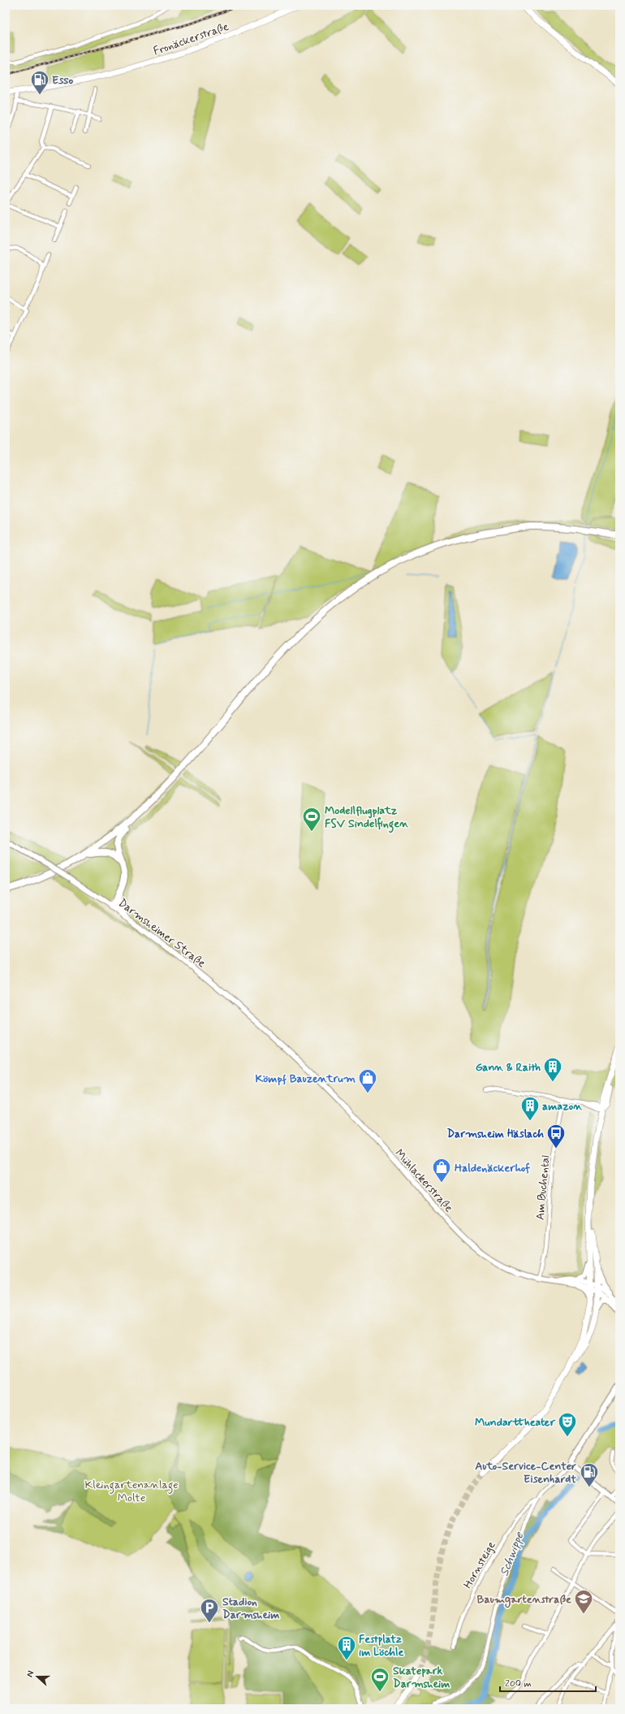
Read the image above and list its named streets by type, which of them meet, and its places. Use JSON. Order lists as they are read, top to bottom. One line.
{"streets":{"main road":["Fronäckerstraße"],"street":["Darmsheimer Straße","Mühlackerstraße","Am Buchental","Hornsteige"]},"crossings":[["Darmsheimer Straße","Mühlackerstraße"],["Mühlackerstraße","Am Buchental"]],"water":["Schwippe"],"parks":["Kleingartenanlage Molte"],"places":{"fuel station":["Esso","Auto-Service-Center Eisenhardt"],"sports":["Modellflugplatz FSV Sindelfingen","Skatepark Darmsheim"],"building":["Gann & Raith","amazon","Festplatz im Löchle"],"shop":["Kömpf Bauzentrum","Haldenäckerhof"],"bus stop":["Darmsheim Häslach"],"theatre":["Mundarttheater"],"school or university":["Baumgartenstraße"],"parking":["Stadion Darmsheim"]},"scale_bar":"200 m","north":"left"}
